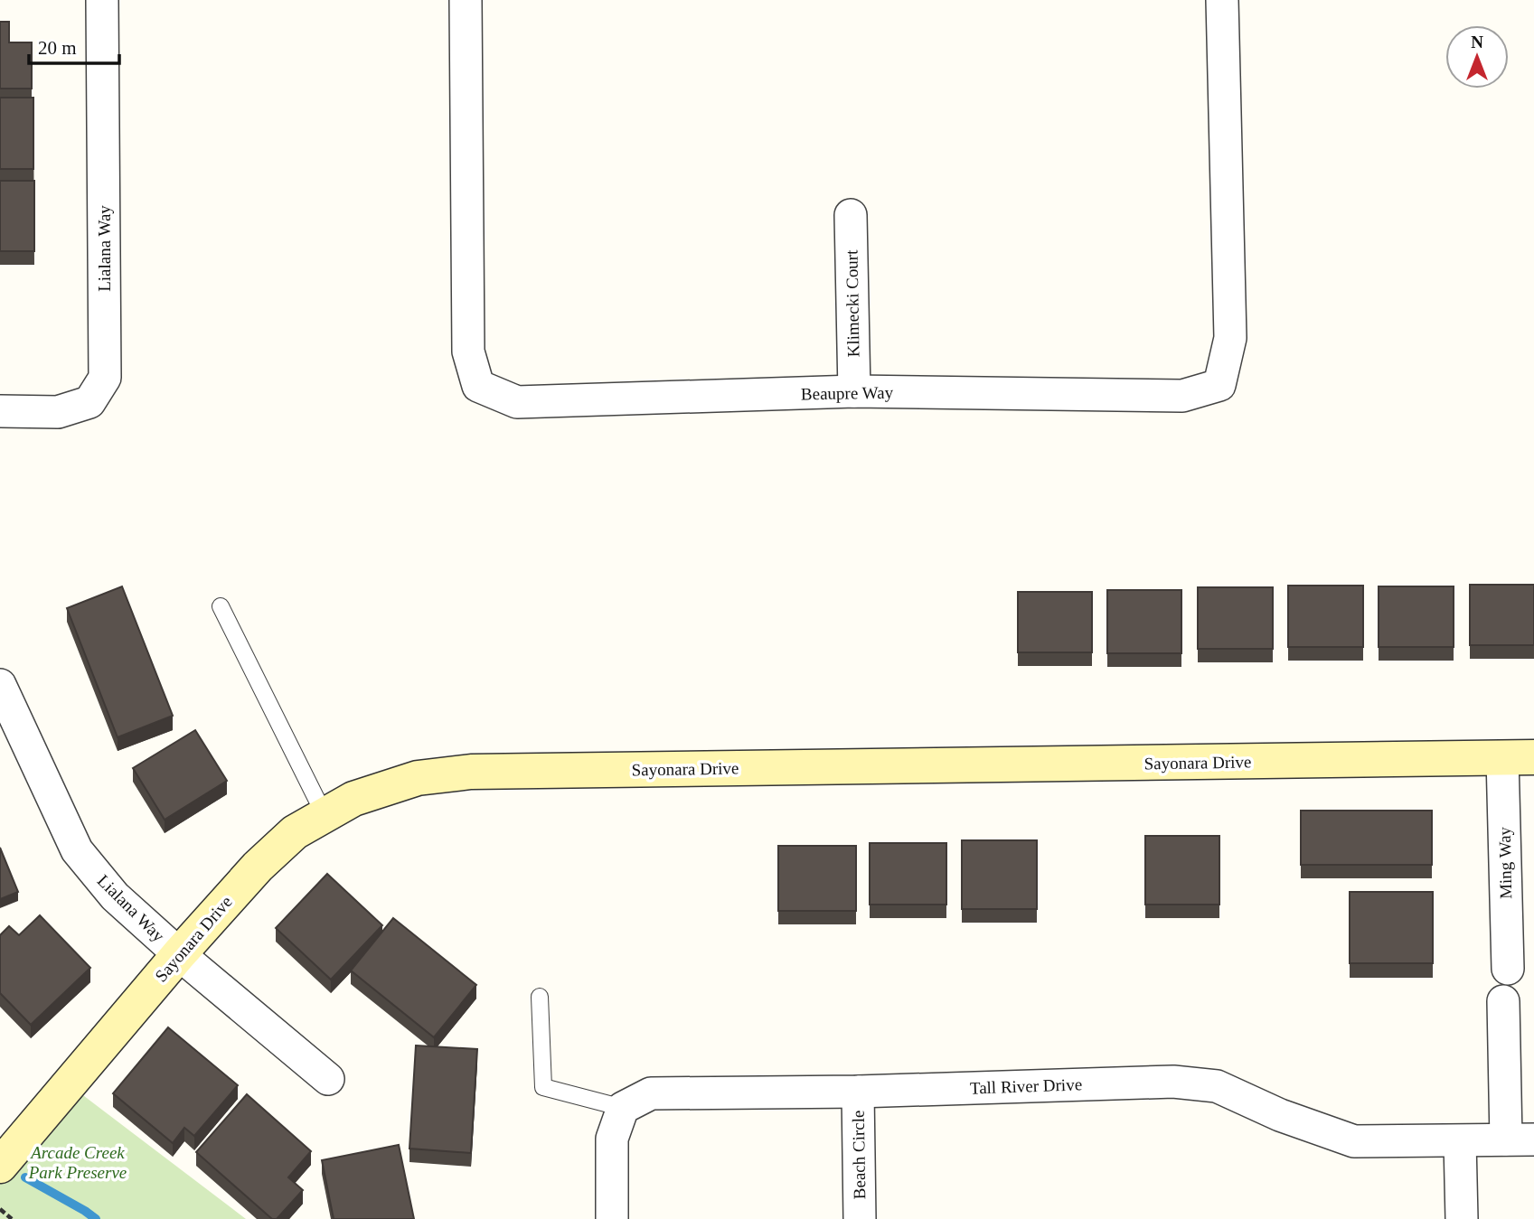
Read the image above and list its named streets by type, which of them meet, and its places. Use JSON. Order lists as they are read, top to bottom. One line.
{"streets":{"street":["Lialana Way","Klimecki Court","Beaupre Way","Sayonara Drive","Ming Way","Tall River Drive","Beach Circle"]},"crossings":[["Lialana Way","Sayonara Drive"],["Klimecki Court","Beaupre Way"],["Sayonara Drive","Ming Way"],["Tall River Drive","Beach Circle"]],"parks":["Arcade Creek Park Preserve"],"scale_bar":"20 m","north":"top"}
